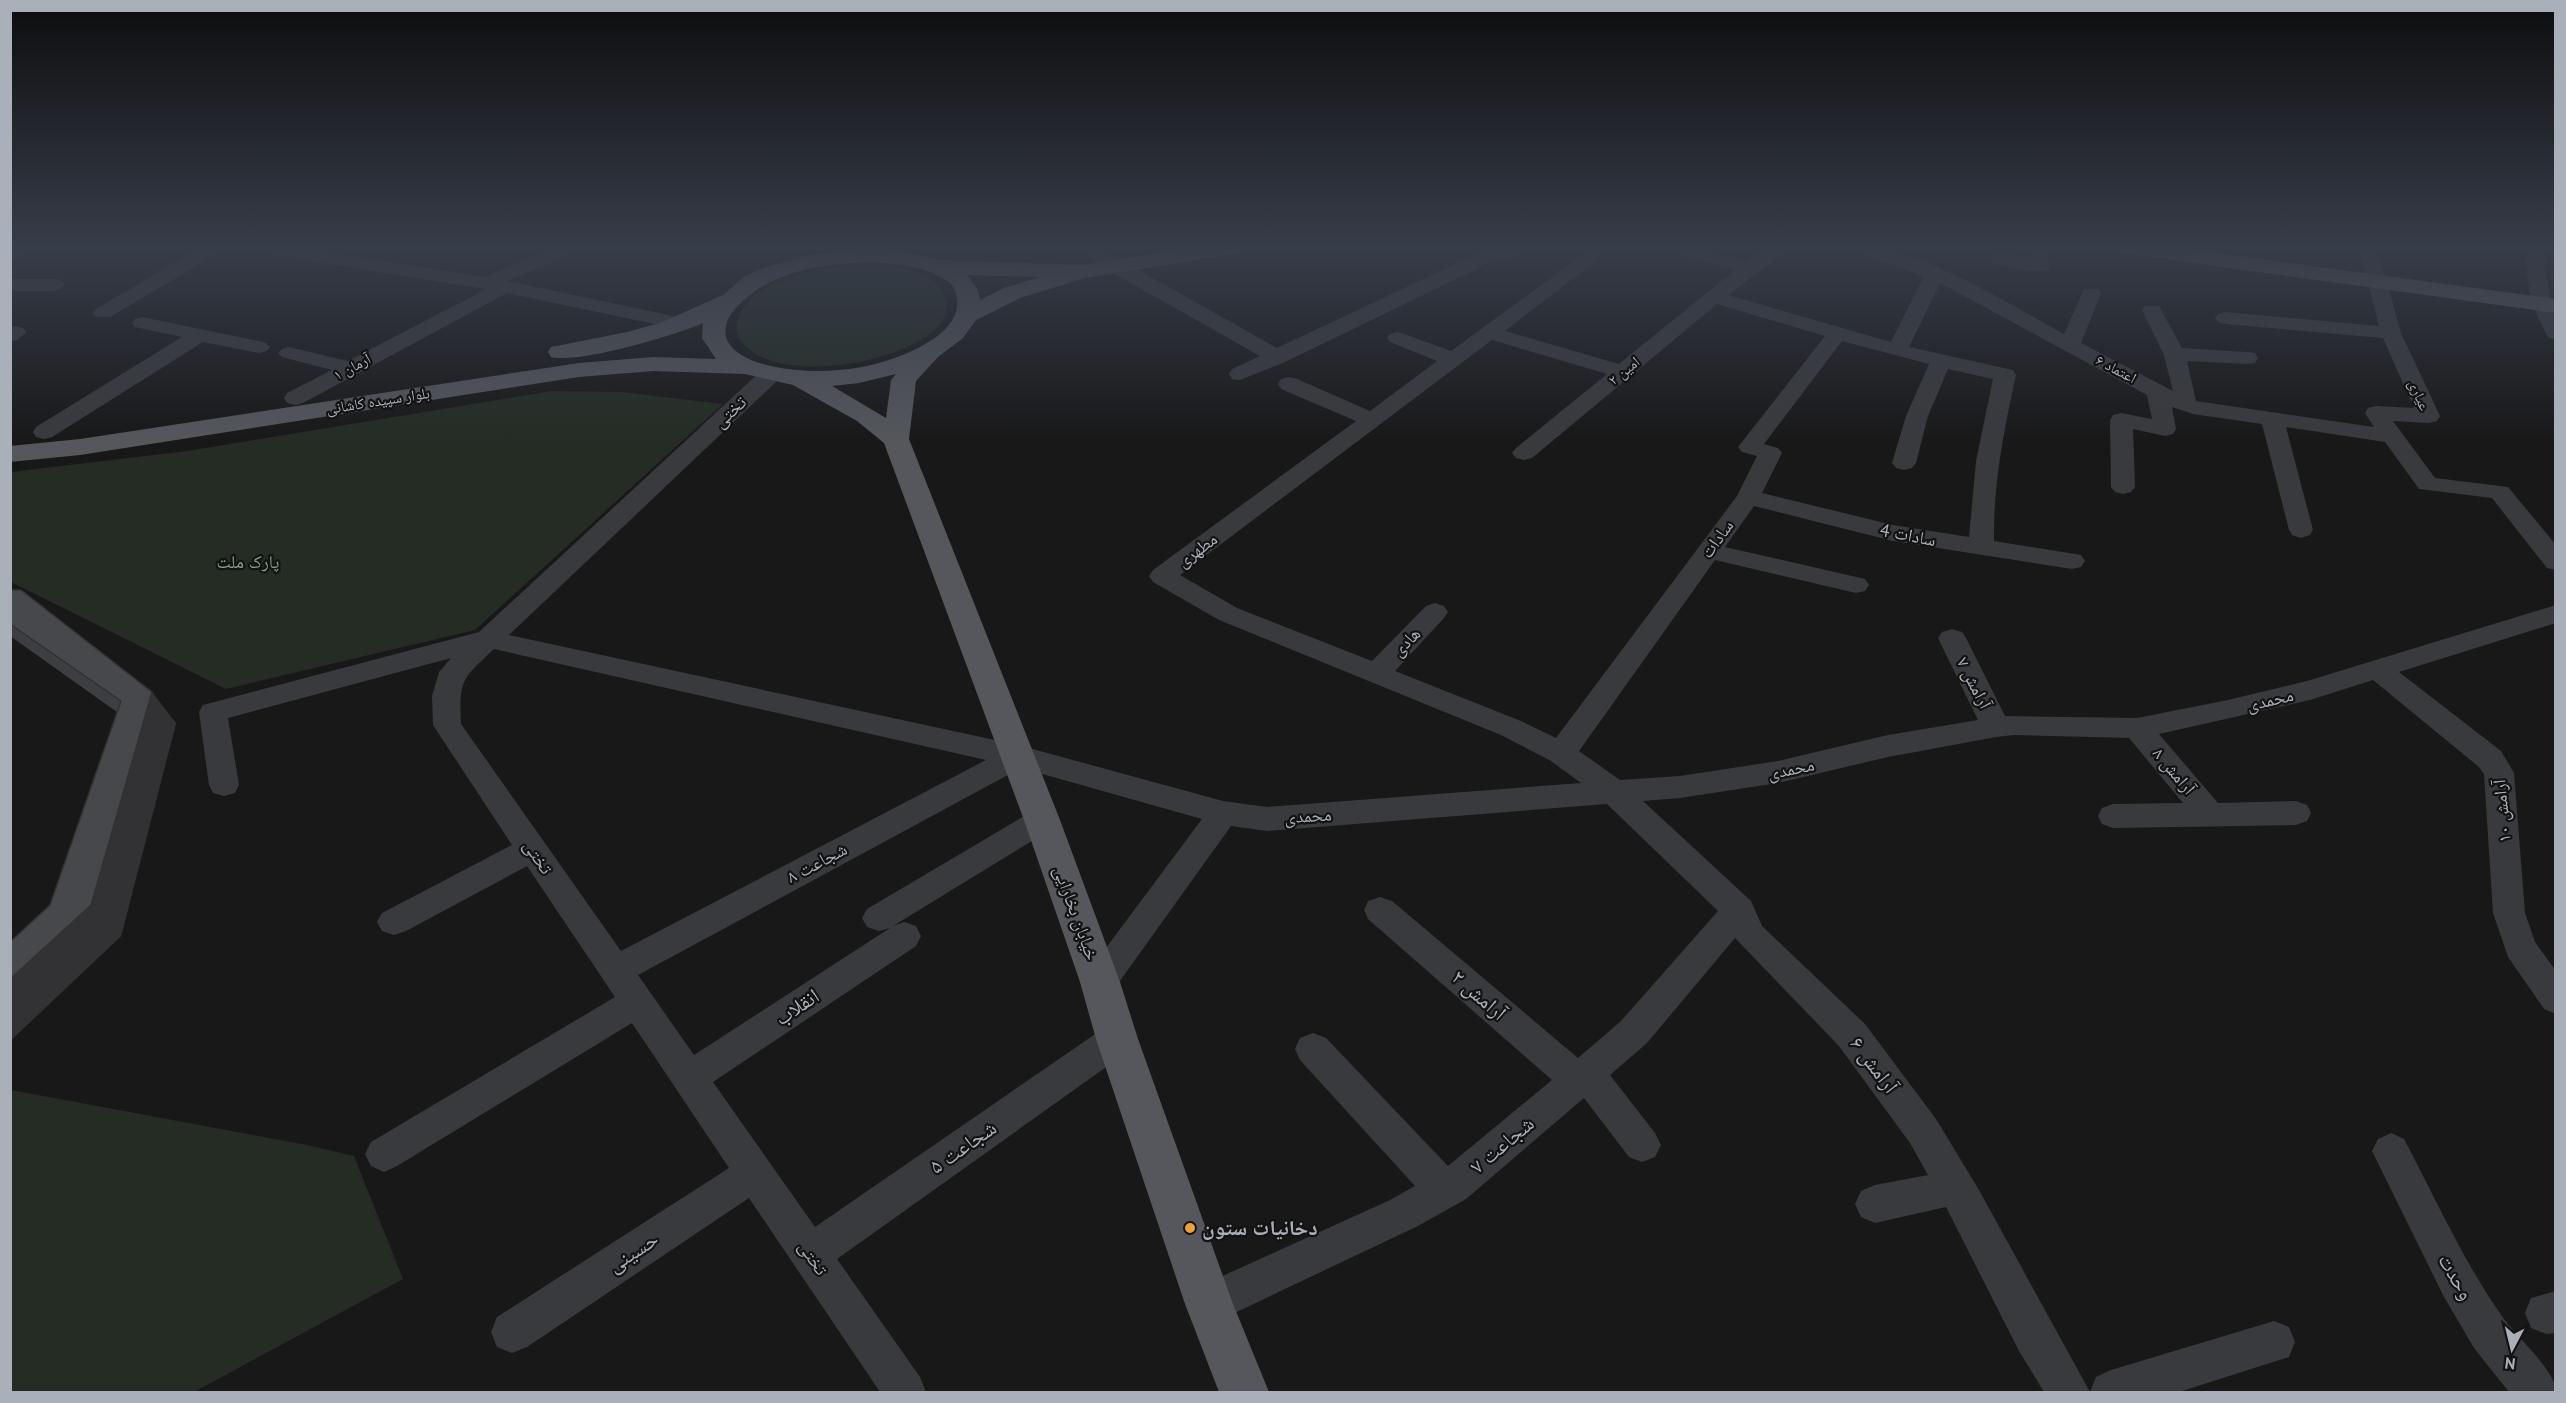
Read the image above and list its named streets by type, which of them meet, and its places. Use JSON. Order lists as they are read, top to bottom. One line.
{"streets":{"main road":["بلوار سپیده کاشانی","خیابان بخارایی"],"street":["آرمان ۱","اعتماد ۶","امین ۲","عیاری","تختی","سادات 4","سادات","مطهری","هادی","آرامش ۷","محمدی","آرامش ۸","آرامش ۱۰","شجاعت ۸","آرامش ۲","انقلاب","آرامش ۶","شجاعت ۷","شجاعت ۵","حسینی","وحدت"]},"crossings":[["آرمان ۱","بلوار سپیده کاشانی"],["اعتماد ۶","عیاری"],["تختی","محمدی"],["تختی","شجاعت ۸"],["تختی","انقلاب"],["تختی","شجاعت ۵"],["تختی","حسینی"],["سادات 4","سادات"],["سادات","مطهری"],["مطهری","هادی"],["مطهری","محمدی"],["مطهری","آرامش ۶"],["آرامش ۷","محمدی"],["محمدی","آرامش ۸"],["محمدی","آرامش ۱۰"],["محمدی","شجاعت ۸"],["محمدی","خیابان بخارایی"],["محمدی","آرامش ۶"],["شجاعت ۸","خیابان بخارایی"],["خیابان بخارایی","انقلاب"],["خیابان بخارایی","شجاعت ۷"],["خیابان بخارایی","شجاعت ۵"],["آرامش ۲","شجاعت ۷"],["آرامش ۶","شجاعت ۷"]],"parks":["پارک ملت"],"places":["دخانیات ستون"],"north":"bottom"}
